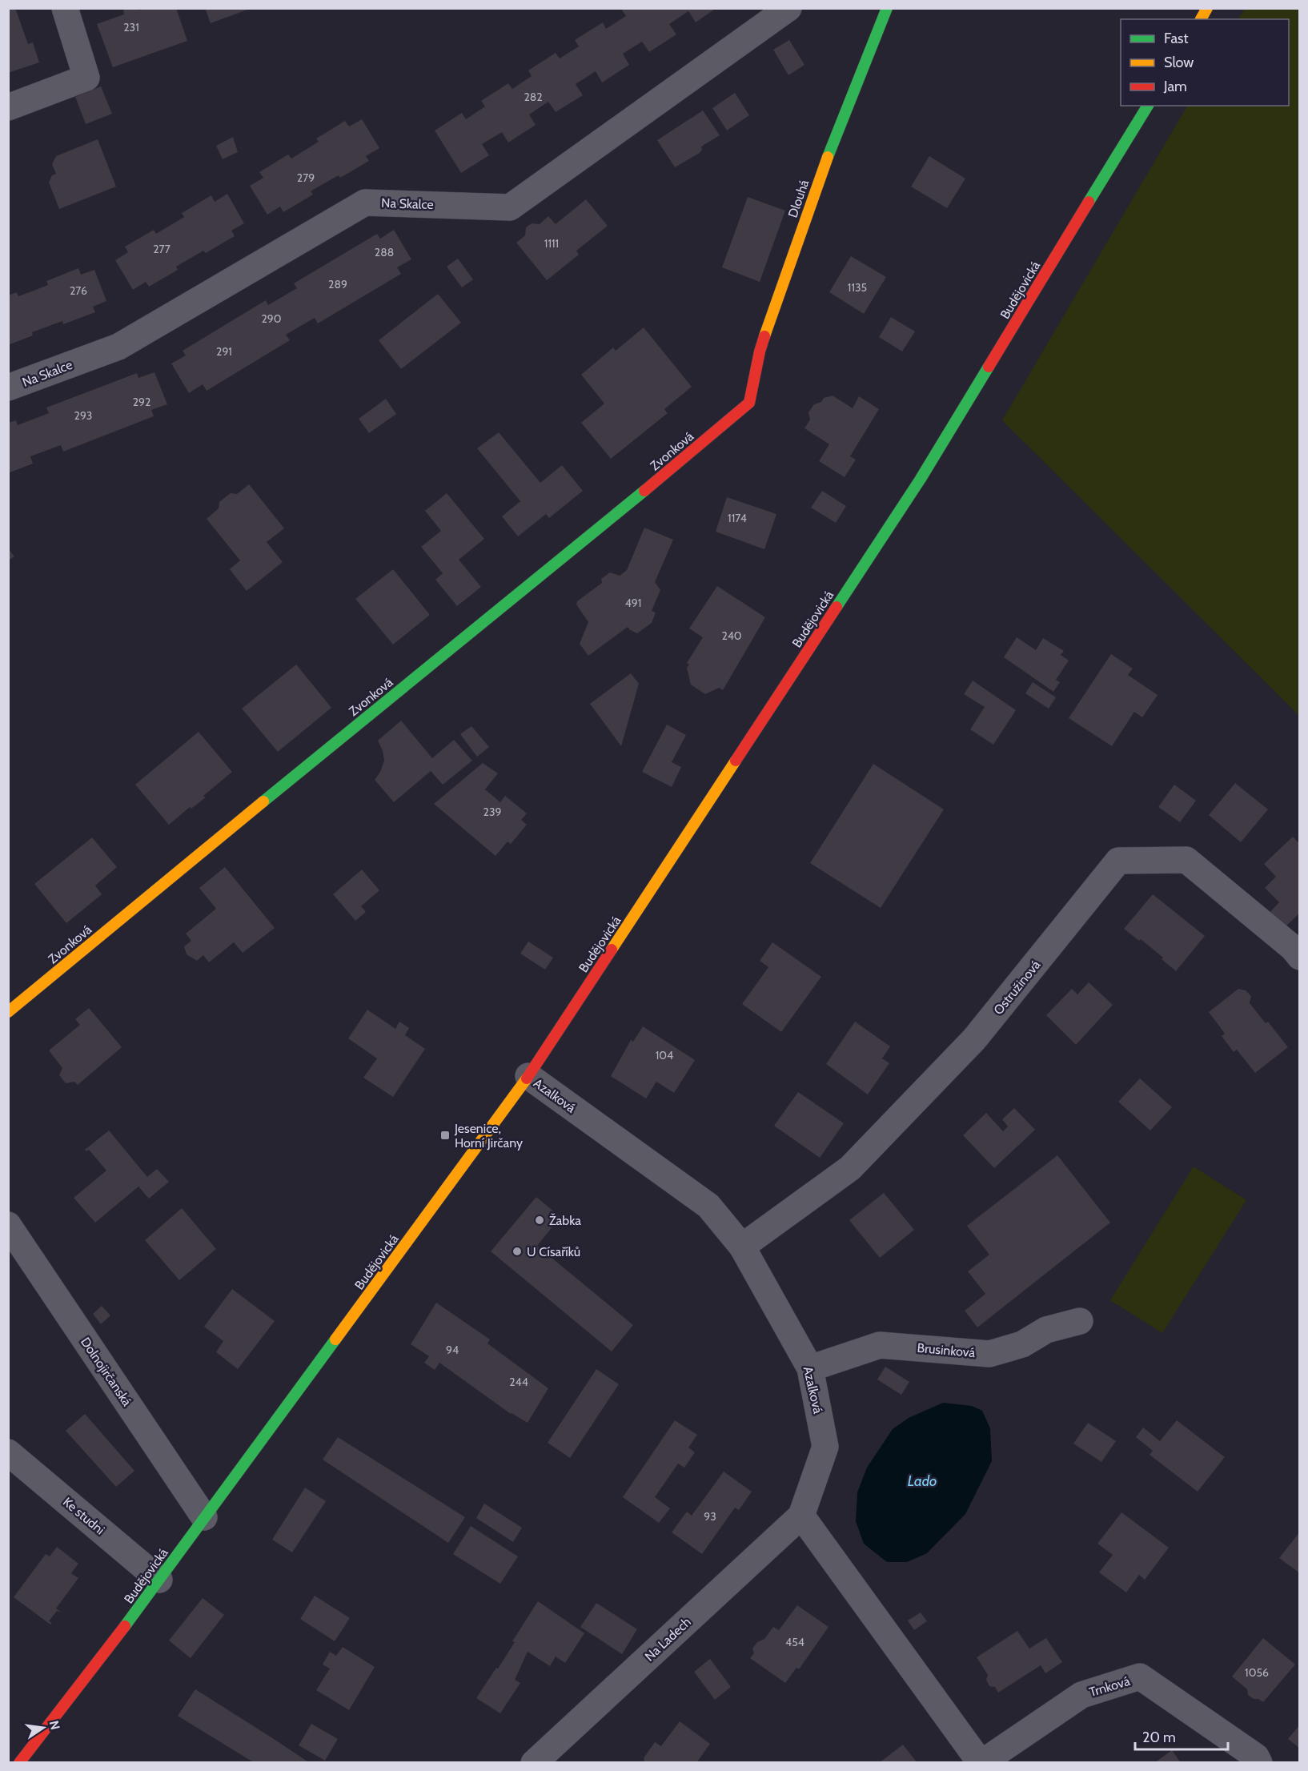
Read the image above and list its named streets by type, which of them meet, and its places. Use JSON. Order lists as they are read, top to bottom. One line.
{"streets":{"main road":["Dlouhá","Budějovická","Zvonková"],"street":["Na Skalce","Ostružinová","Azalková","Brusinková","Dolnojirčanská","Ke studni","Na Ladech","Trnková"]},"crossings":[["Dlouhá","Zvonková"],["Budějovická","Azalková"],["Budějovická","Dolnojirčanská"],["Budějovická","Ke studni"],["Ostružinová","Azalková"],["Azalková","Brusinková"],["Azalková","Na Ladech"]],"water":["Lado"],"places":{"transit":["Jesenice, Horní Jirčany"],"other":["Žabka","U Císaříků"]},"house_numbers":["231","282","279","1111","277","288","289","1135","276","290","291","292","293","1174","491","240","239","104","94","244","93","454","1056"],"legend":["Fast","Slow","Jam"],"scale_bar":"20 m","north":"right"}
